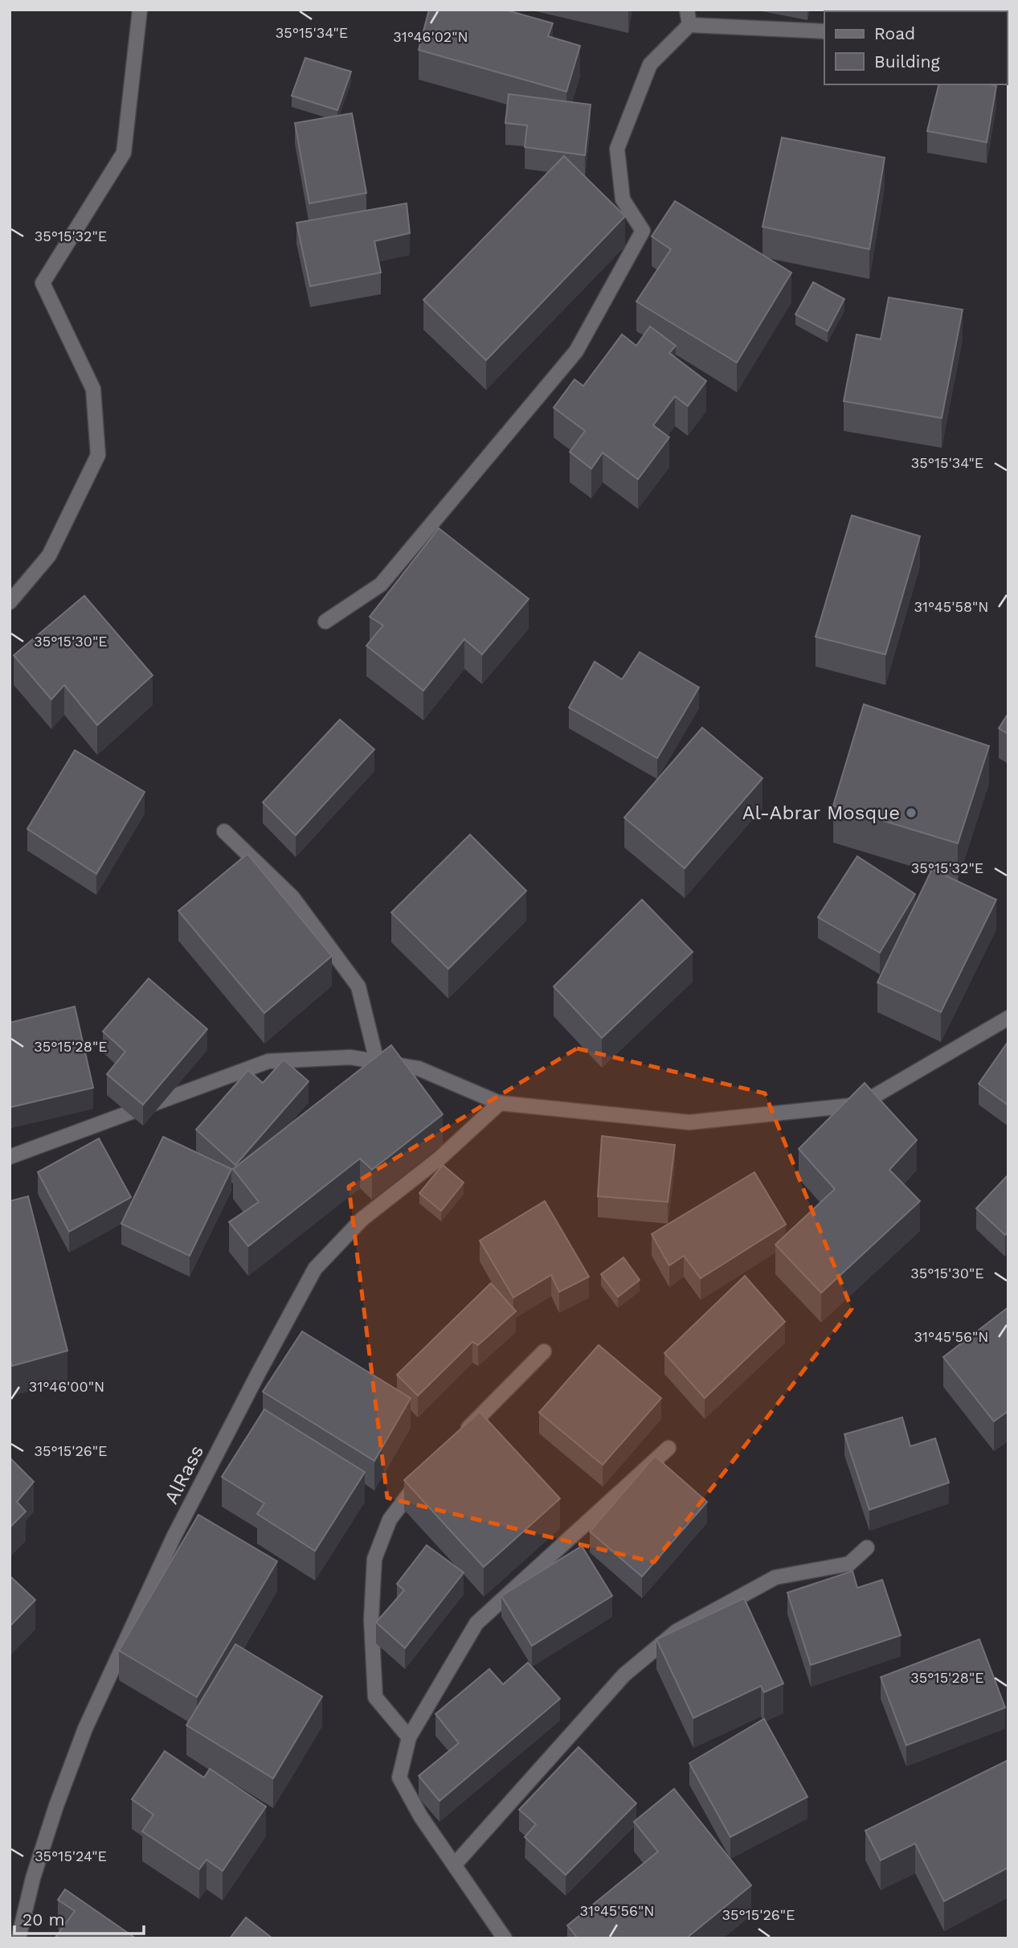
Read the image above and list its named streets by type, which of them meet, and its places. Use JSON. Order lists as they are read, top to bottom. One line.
{"streets":{"street":["AlRass"]},"places":["Al-Abrar Mosque"],"legend":["Road","Building"],"scale_bar":"20 m","coordinates":["35°15'34\"E","31°46'02\"N","35°15'32\"E","31°45'58\"N","35°15'30\"E","35°15'28\"E","31°45'56\"N","31°46'00\"N","35°15'26\"E","35°15'24\"E"]}
